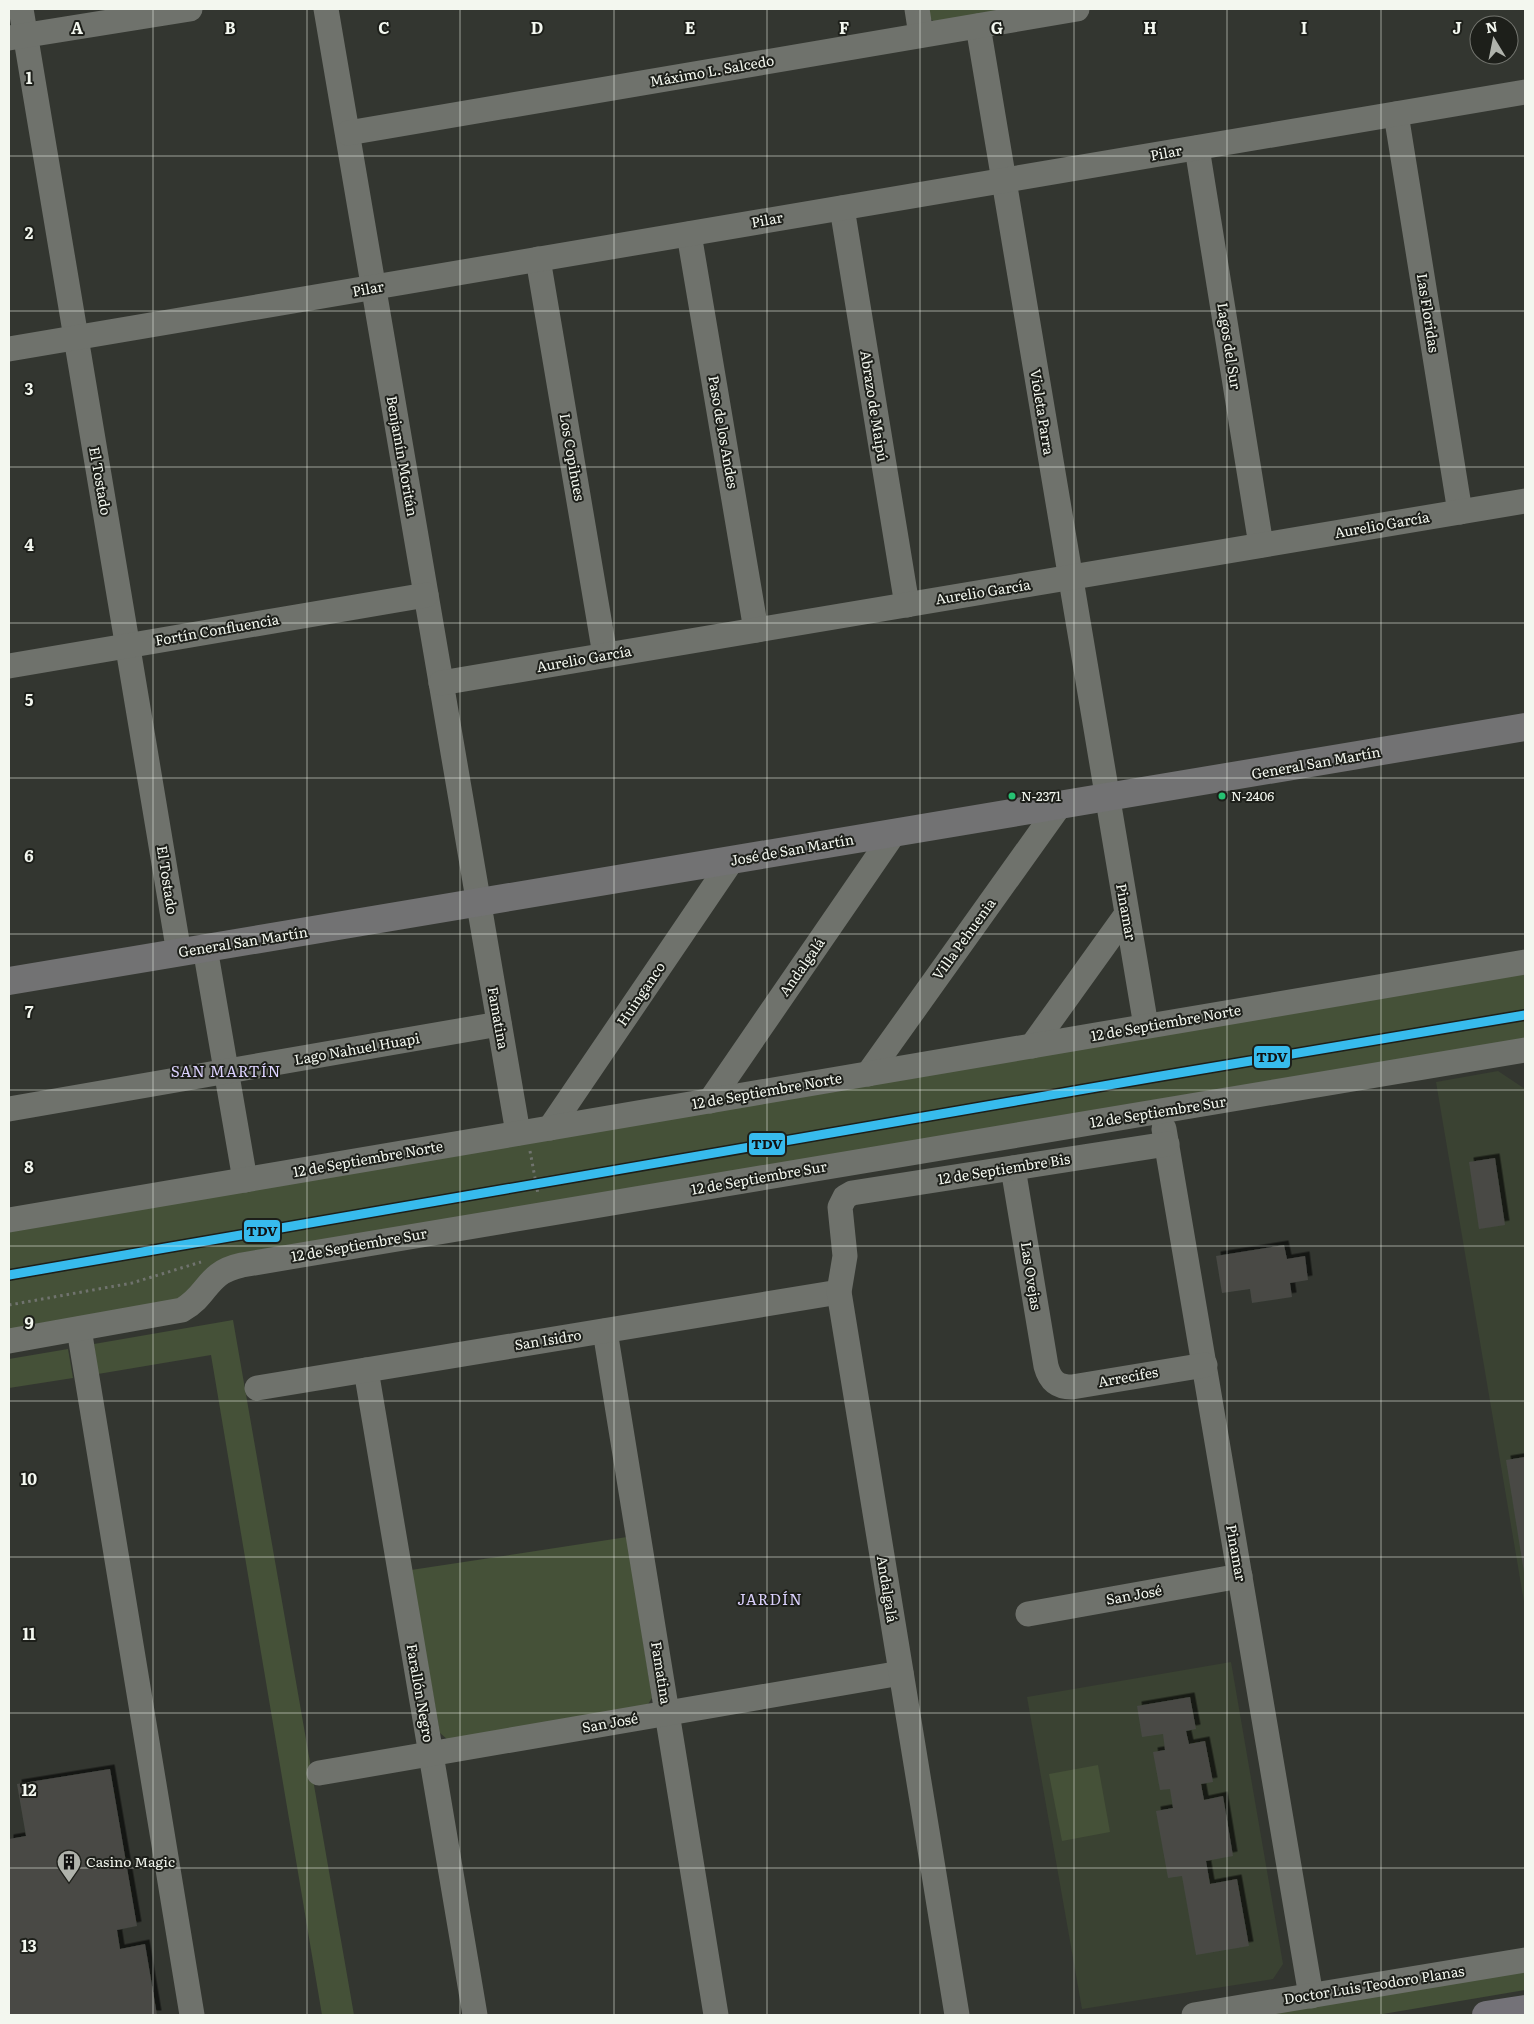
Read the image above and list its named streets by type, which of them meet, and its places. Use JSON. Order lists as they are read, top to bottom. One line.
{"streets":{"main road":["General San Martín","José de San Martín"],"street":["Máximo L. Salcedo","Pilar","Las Floridas","Lagos del Sur","Abrazo de Maipú","Violeta Parra","Paso de los Andes","Benjamín Moritán","Los Copihues","El Tostado","Aurelio García","Fortín Confluencia","Pinamar","Villa Pehuenia","Andalgalá","Huinganco","Famatina","12 de Septiembre Norte","Lago Nahuel Huapi","12 de Septiembre Sur","12 de Septiembre Bis","Las Ovejas","San Isidro","Arrecifes","San José","Farallón Negro","Doctor Luis Teodoro Planas"]},"crossings":[["Máximo L. Salcedo","Violeta Parra"],["Máximo L. Salcedo","Benjamín Moritán"],["Pilar","Las Floridas"],["Pilar","Lagos del Sur"],["Pilar","Abrazo de Maipú"],["Pilar","Violeta Parra"],["Pilar","Paso de los Andes"],["Pilar","Benjamín Moritán"],["Pilar","Los Copihues"],["Pilar","El Tostado"],["Las Floridas","Aurelio García"],["Lagos del Sur","Aurelio García"],["Abrazo de Maipú","Aurelio García"],["Violeta Parra","Aurelio García"],["Violeta Parra","General San Martín"],["Violeta Parra","José de San Martín"],["Violeta Parra","Pinamar"],["Paso de los Andes","Aurelio García"],["Benjamín Moritán","Aurelio García"],["Benjamín Moritán","Fortín Confluencia"],["Benjamín Moritán","General San Martín"],["Benjamín Moritán","José de San Martín"],["Benjamín Moritán","Famatina"],["Los Copihues","Aurelio García"],["El Tostado","Fortín Confluencia"],["El Tostado","General San Martín"],["General San Martín","José de San Martín"],["General San Martín","Pinamar"],["General San Martín","Famatina"],["José de San Martín","Pinamar"],["José de San Martín","Villa Pehuenia"],["José de San Martín","Andalgalá"],["José de San Martín","Huinganco"],["José de San Martín","Famatina"],["Pinamar","12 de Septiembre Norte"],["Pinamar","12 de Septiembre Sur"],["Pinamar","12 de Septiembre Bis"],["Pinamar","Arrecifes"],["Pinamar","San José"],["Pinamar","Doctor Luis Teodoro Planas"],["Villa Pehuenia","12 de Septiembre Norte"],["Andalgalá","12 de Septiembre Norte"],["Andalgalá","12 de Septiembre Sur"],["Andalgalá","12 de Septiembre Bis"],["Andalgalá","San Isidro"],["Andalgalá","San José"],["Huinganco","12 de Septiembre Norte"],["Famatina","12 de Septiembre Norte"],["Famatina","Lago Nahuel Huapi"],["Famatina","San Isidro"],["Famatina","San José"],["12 de Septiembre Bis","Las Ovejas"],["Las Ovejas","Arrecifes"],["San Isidro","Farallón Negro"],["San José","Farallón Negro"]],"districts":["SAN MARTÍN","JARDÍN"],"places":{"other":["N-2371","N-2406"],"building":["Casino Magic"]},"lines":["transit line TDV"],"north":"top","grid":{"columns":["A","B","C","D","E","F","G","H","I","J"],"rows":["1","2","3","4","5","6","7","8","9","10","11","12","13"]}}
